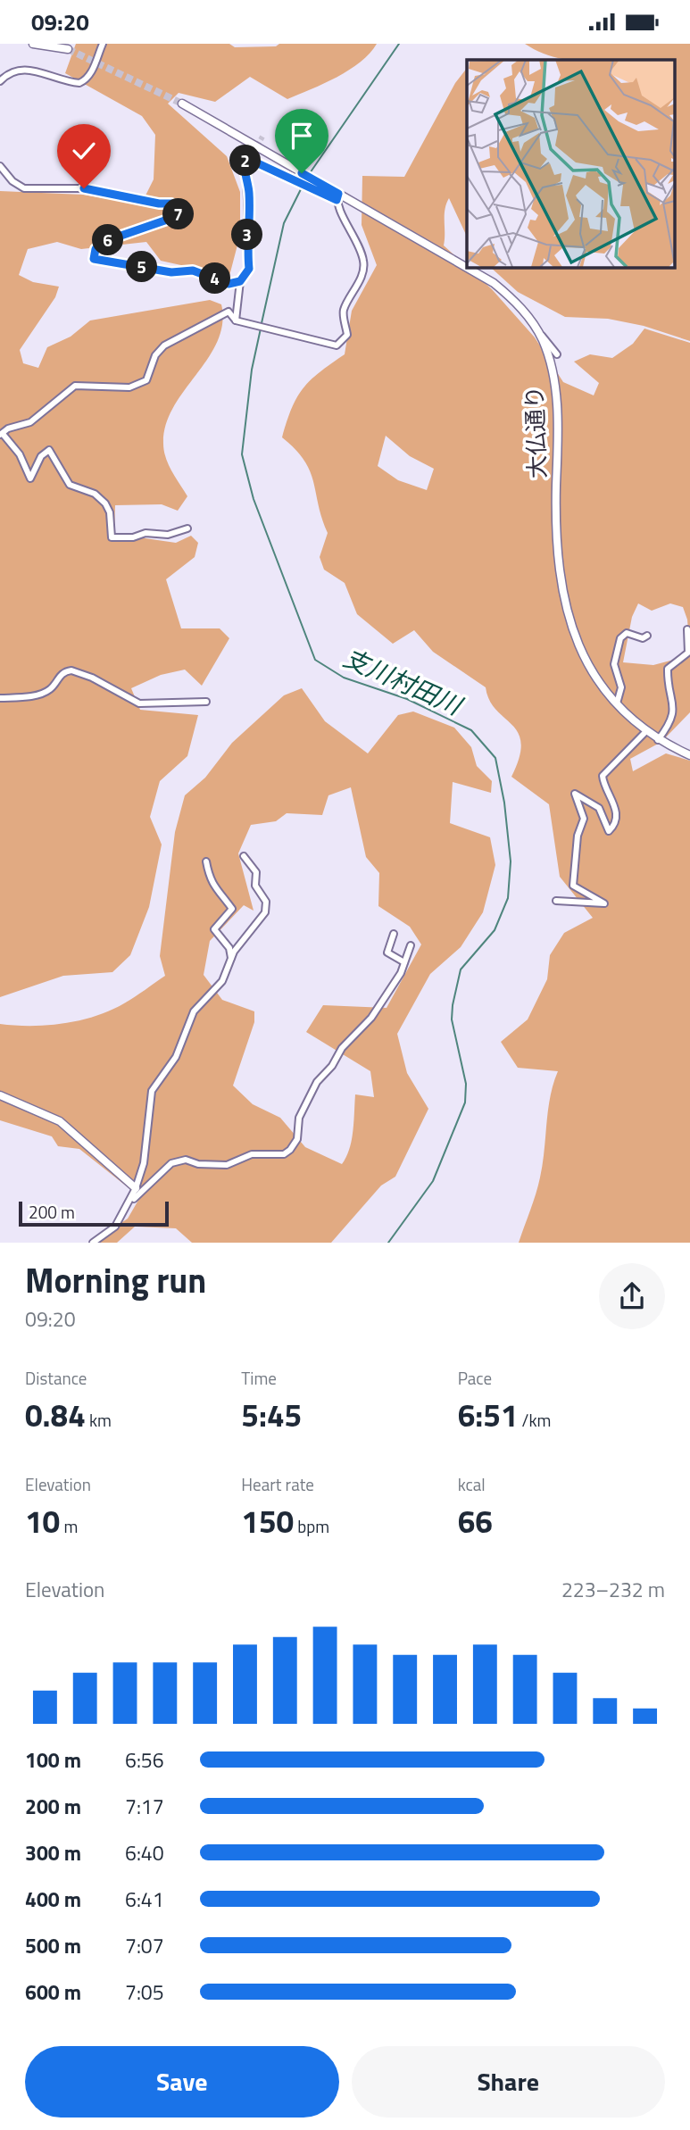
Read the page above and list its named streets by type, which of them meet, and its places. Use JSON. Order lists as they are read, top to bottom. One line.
{"streets":{"street":["大仏通り"]},"water":["支川村田川"],"scale_bar":"200 m","page":{"status":"09:20","pins":["2","7","3","6","5","4"],"scale":"200 m","heading":["Morning run","09:20"],"stats":[["Distance","0.84 km"],["Time","5:45"],["Pace","6:51 /km"],["Elevation","10 m"],["Heart rate","150 bpm"],["kcal","66"]],"chart":["Elevation","223–232 m"],"list":[{"name":"100 m","note":"6:56"},{"name":"200 m","note":"7:17"},{"name":"300 m","note":"6:40"},{"name":"400 m","note":"6:41"},{"name":"500 m","note":"7:07"},{"name":"600 m","note":"7:05"}],"buttons":["Save","Share"]}}
